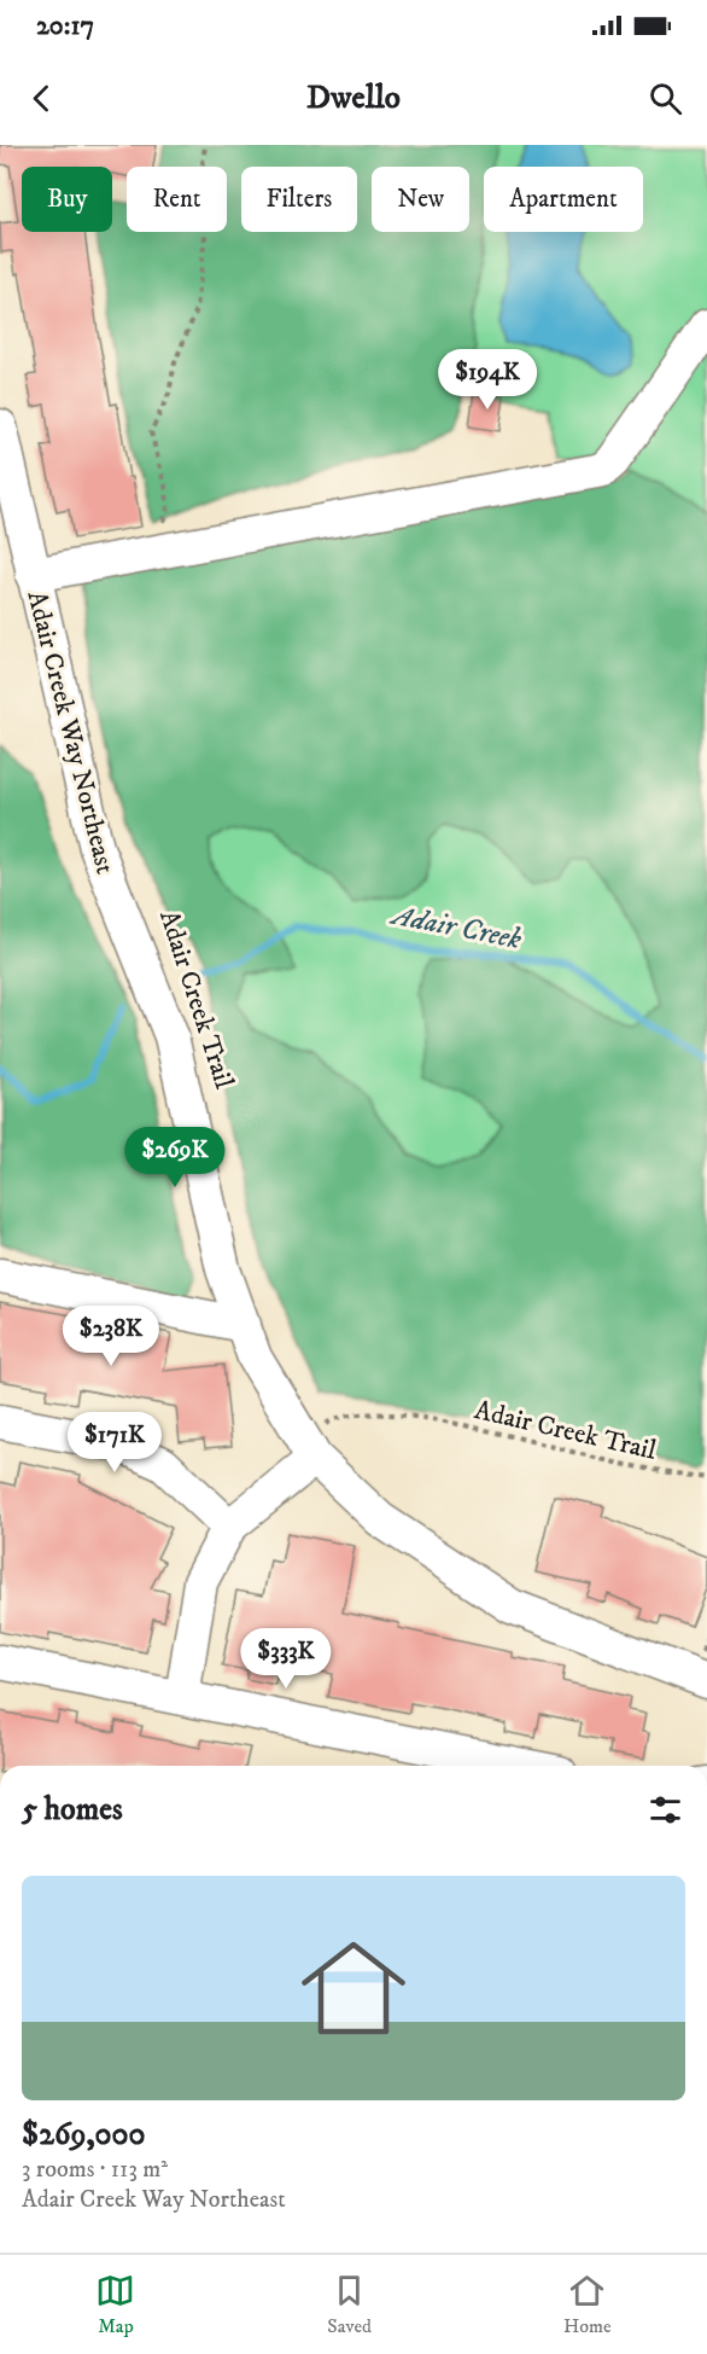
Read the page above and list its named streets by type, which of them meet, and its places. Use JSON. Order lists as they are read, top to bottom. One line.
{"streets":{"street":["Adair Creek Way Northeast"],"path":["Adair Creek Trail"]},"water":["Adair Creek"],"page":{"status":"20:17","header":"Dwello","chip":["Buy","Rent","Filters","New","Apartment"],"price":["$194K","$269K","$238K","$171K","$333K"],"heading":"5 homes","list":[{"name":"$269,000","note":"3 rooms · 113 m² · Adair Creek Way Northeast"}],"tabs":["Map","Saved","Home"]}}
